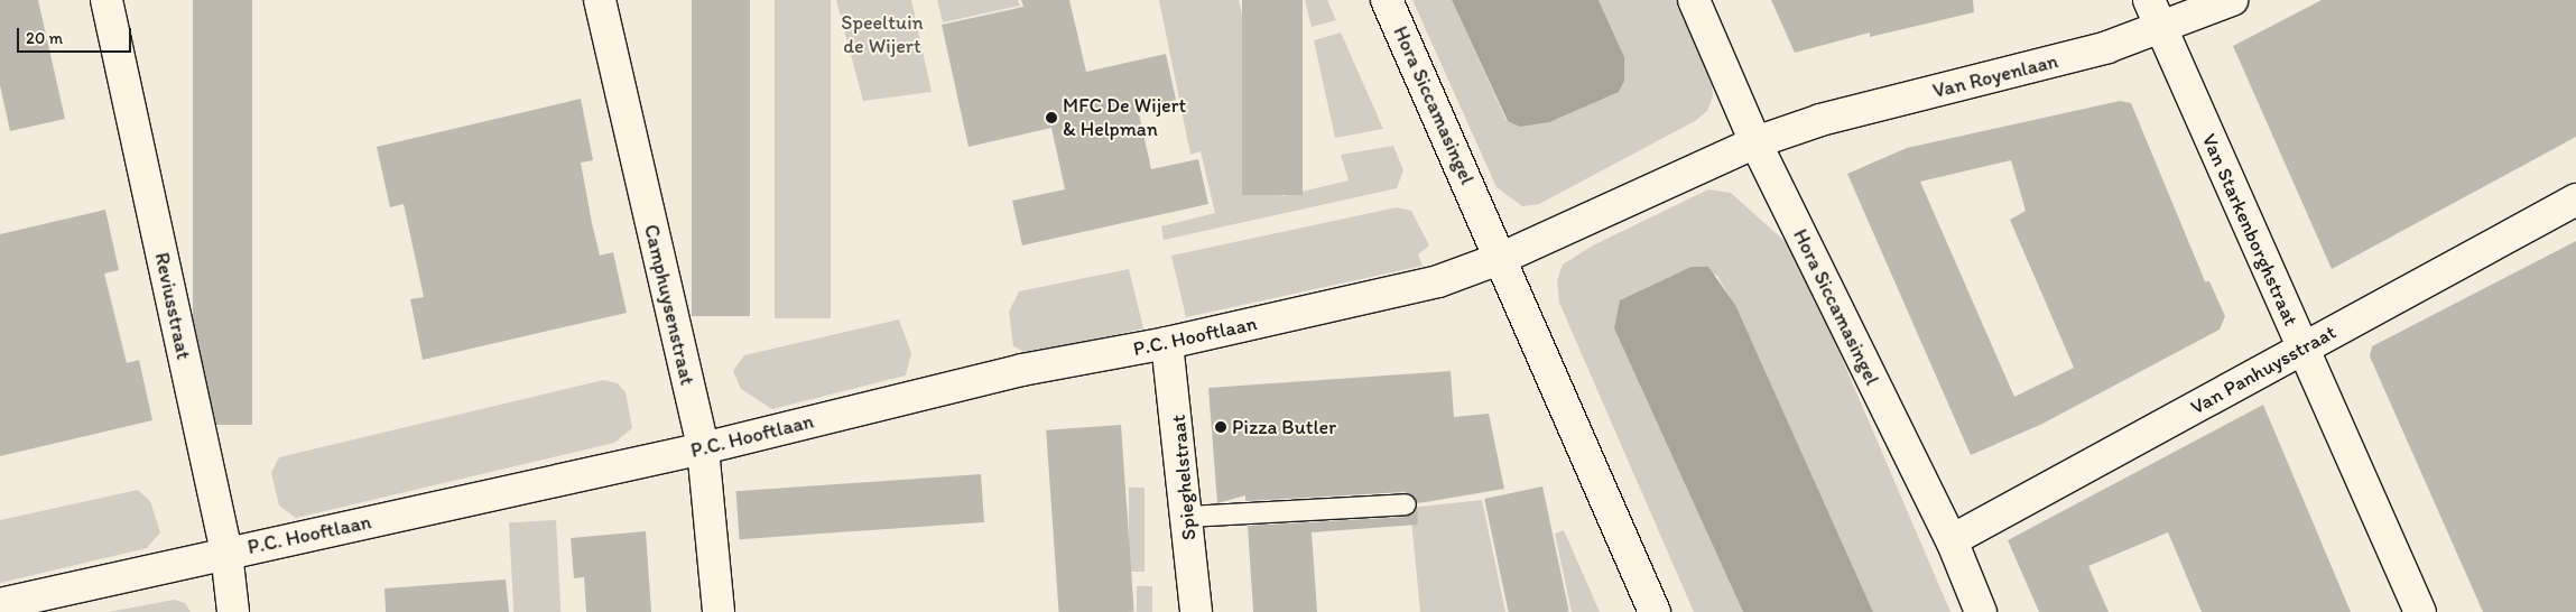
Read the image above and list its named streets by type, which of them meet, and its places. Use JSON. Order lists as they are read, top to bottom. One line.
{"streets":{"street":["Van Royenlaan","Hora Siccamasingel","Van Starkenborghstraat","Camphuysenstraat","Reviusstraat","P.C. Hooftlaan","Van Panhuysstraat","Spieghelstraat"]},"crossings":[["Van Royenlaan","Hora Siccamasingel"],["Van Royenlaan","Van Starkenborghstraat"],["Van Royenlaan","P.C. Hooftlaan"],["Hora Siccamasingel","P.C. Hooftlaan"],["Hora Siccamasingel","Van Panhuysstraat"],["Van Starkenborghstraat","Van Panhuysstraat"],["Camphuysenstraat","P.C. Hooftlaan"],["Reviusstraat","P.C. Hooftlaan"],["P.C. Hooftlaan","Spieghelstraat"]],"parks":["Speeltuin de Wijert"],"places":["MFC De Wijert & Helpman","Pizza Butler"],"scale_bar":"20 m"}
